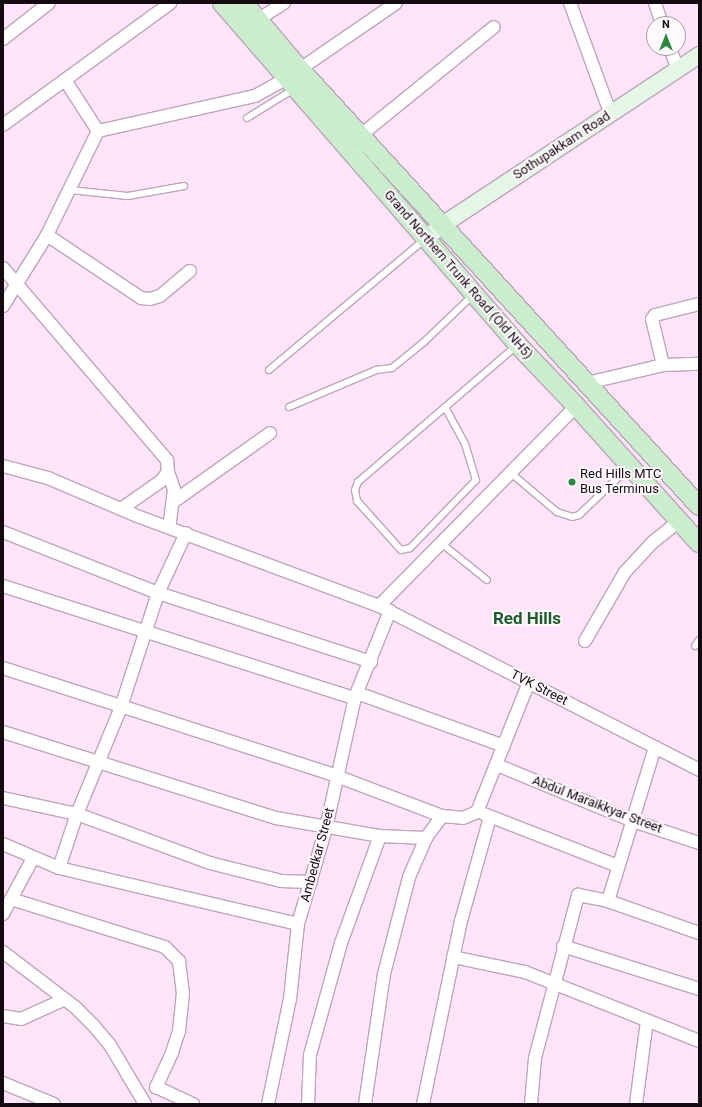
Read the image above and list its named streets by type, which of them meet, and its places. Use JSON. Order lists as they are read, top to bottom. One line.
{"streets":{"main road":["Grand Northern Trunk Road (Old NH5)"],"street":["Sothupakkam Road","TVK Street","Abdul Maraikkyar Street","Ambedkar Street"]},"crossings":[["Sothupakkam Road","Grand Northern Trunk Road (Old NH5)"],["TVK Street","Ambedkar Street"]],"districts":["Red Hills"],"places":["Red Hills MTC Bus Terminus"],"north":"top"}
